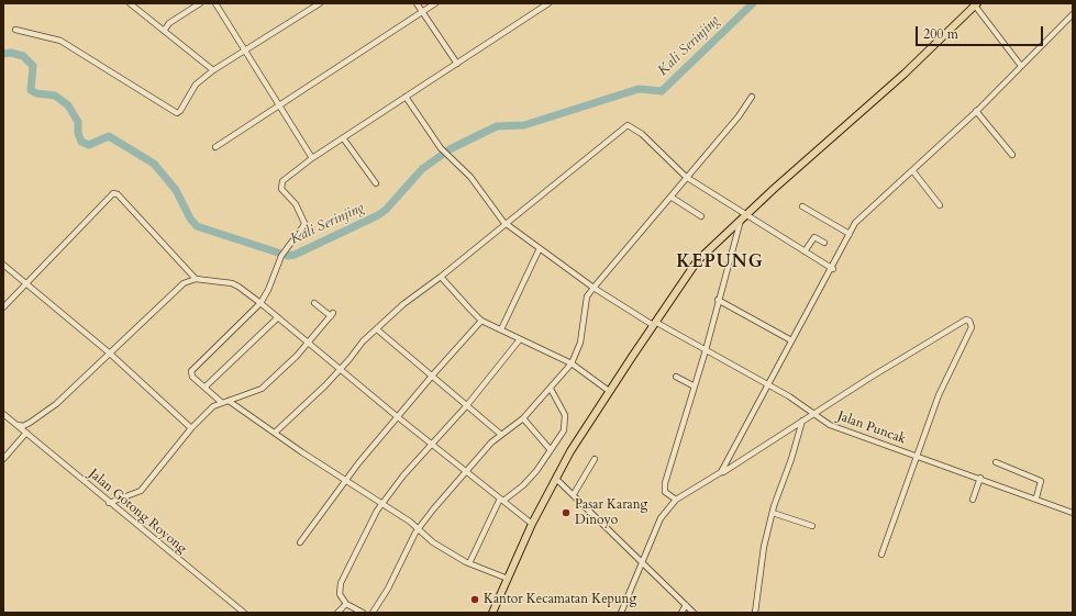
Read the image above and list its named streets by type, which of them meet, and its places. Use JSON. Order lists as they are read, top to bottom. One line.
{"streets":{"street":["Jalan Puncak","Jalan Gotong Royong"]},"districts":["KEPUNG"],"water":["Kali Serinjing"],"places":["Pasar Karang Dinoyo","Kantor Kecamatan Kepung"],"scale_bar":"200 m"}
